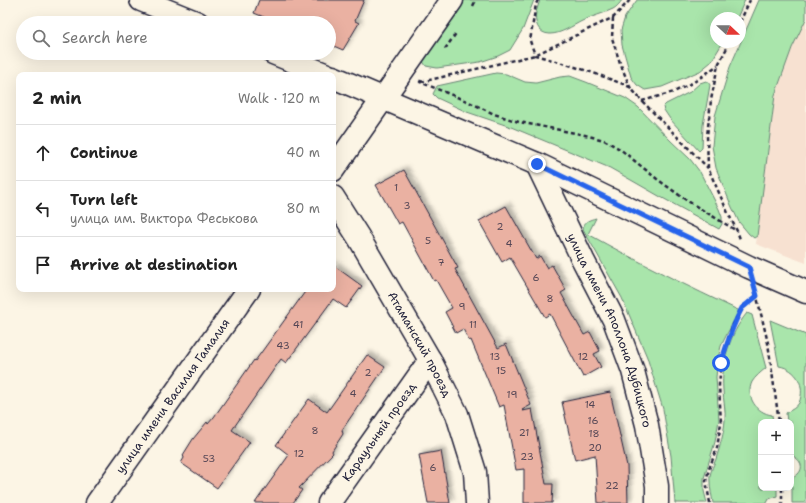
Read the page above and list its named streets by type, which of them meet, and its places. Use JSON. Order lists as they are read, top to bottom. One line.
{"streets":{"street":["улица имени Аполлона Дубицкого","Атаманский проезд","улица имени Василия Гамалия","Караульный проезд"]},"crossings":[["Атаманский проезд","Караульный проезд"]],"house_numbers":["1","3","2","5","4","7","6","8","9","41","11","43","13","12","15","2","4","19","14","16","8","21","18","20","12","23","53","6","22"],"north":"right","page":{"search":"Search here","heading":["2 min","Walk · 120 m"],"list":[["Continue","40 m"],["Turn left","улица им. Виктора Феськова","80 m"],"Arrive at destination"],"map_buttons":["+","−"]}}
